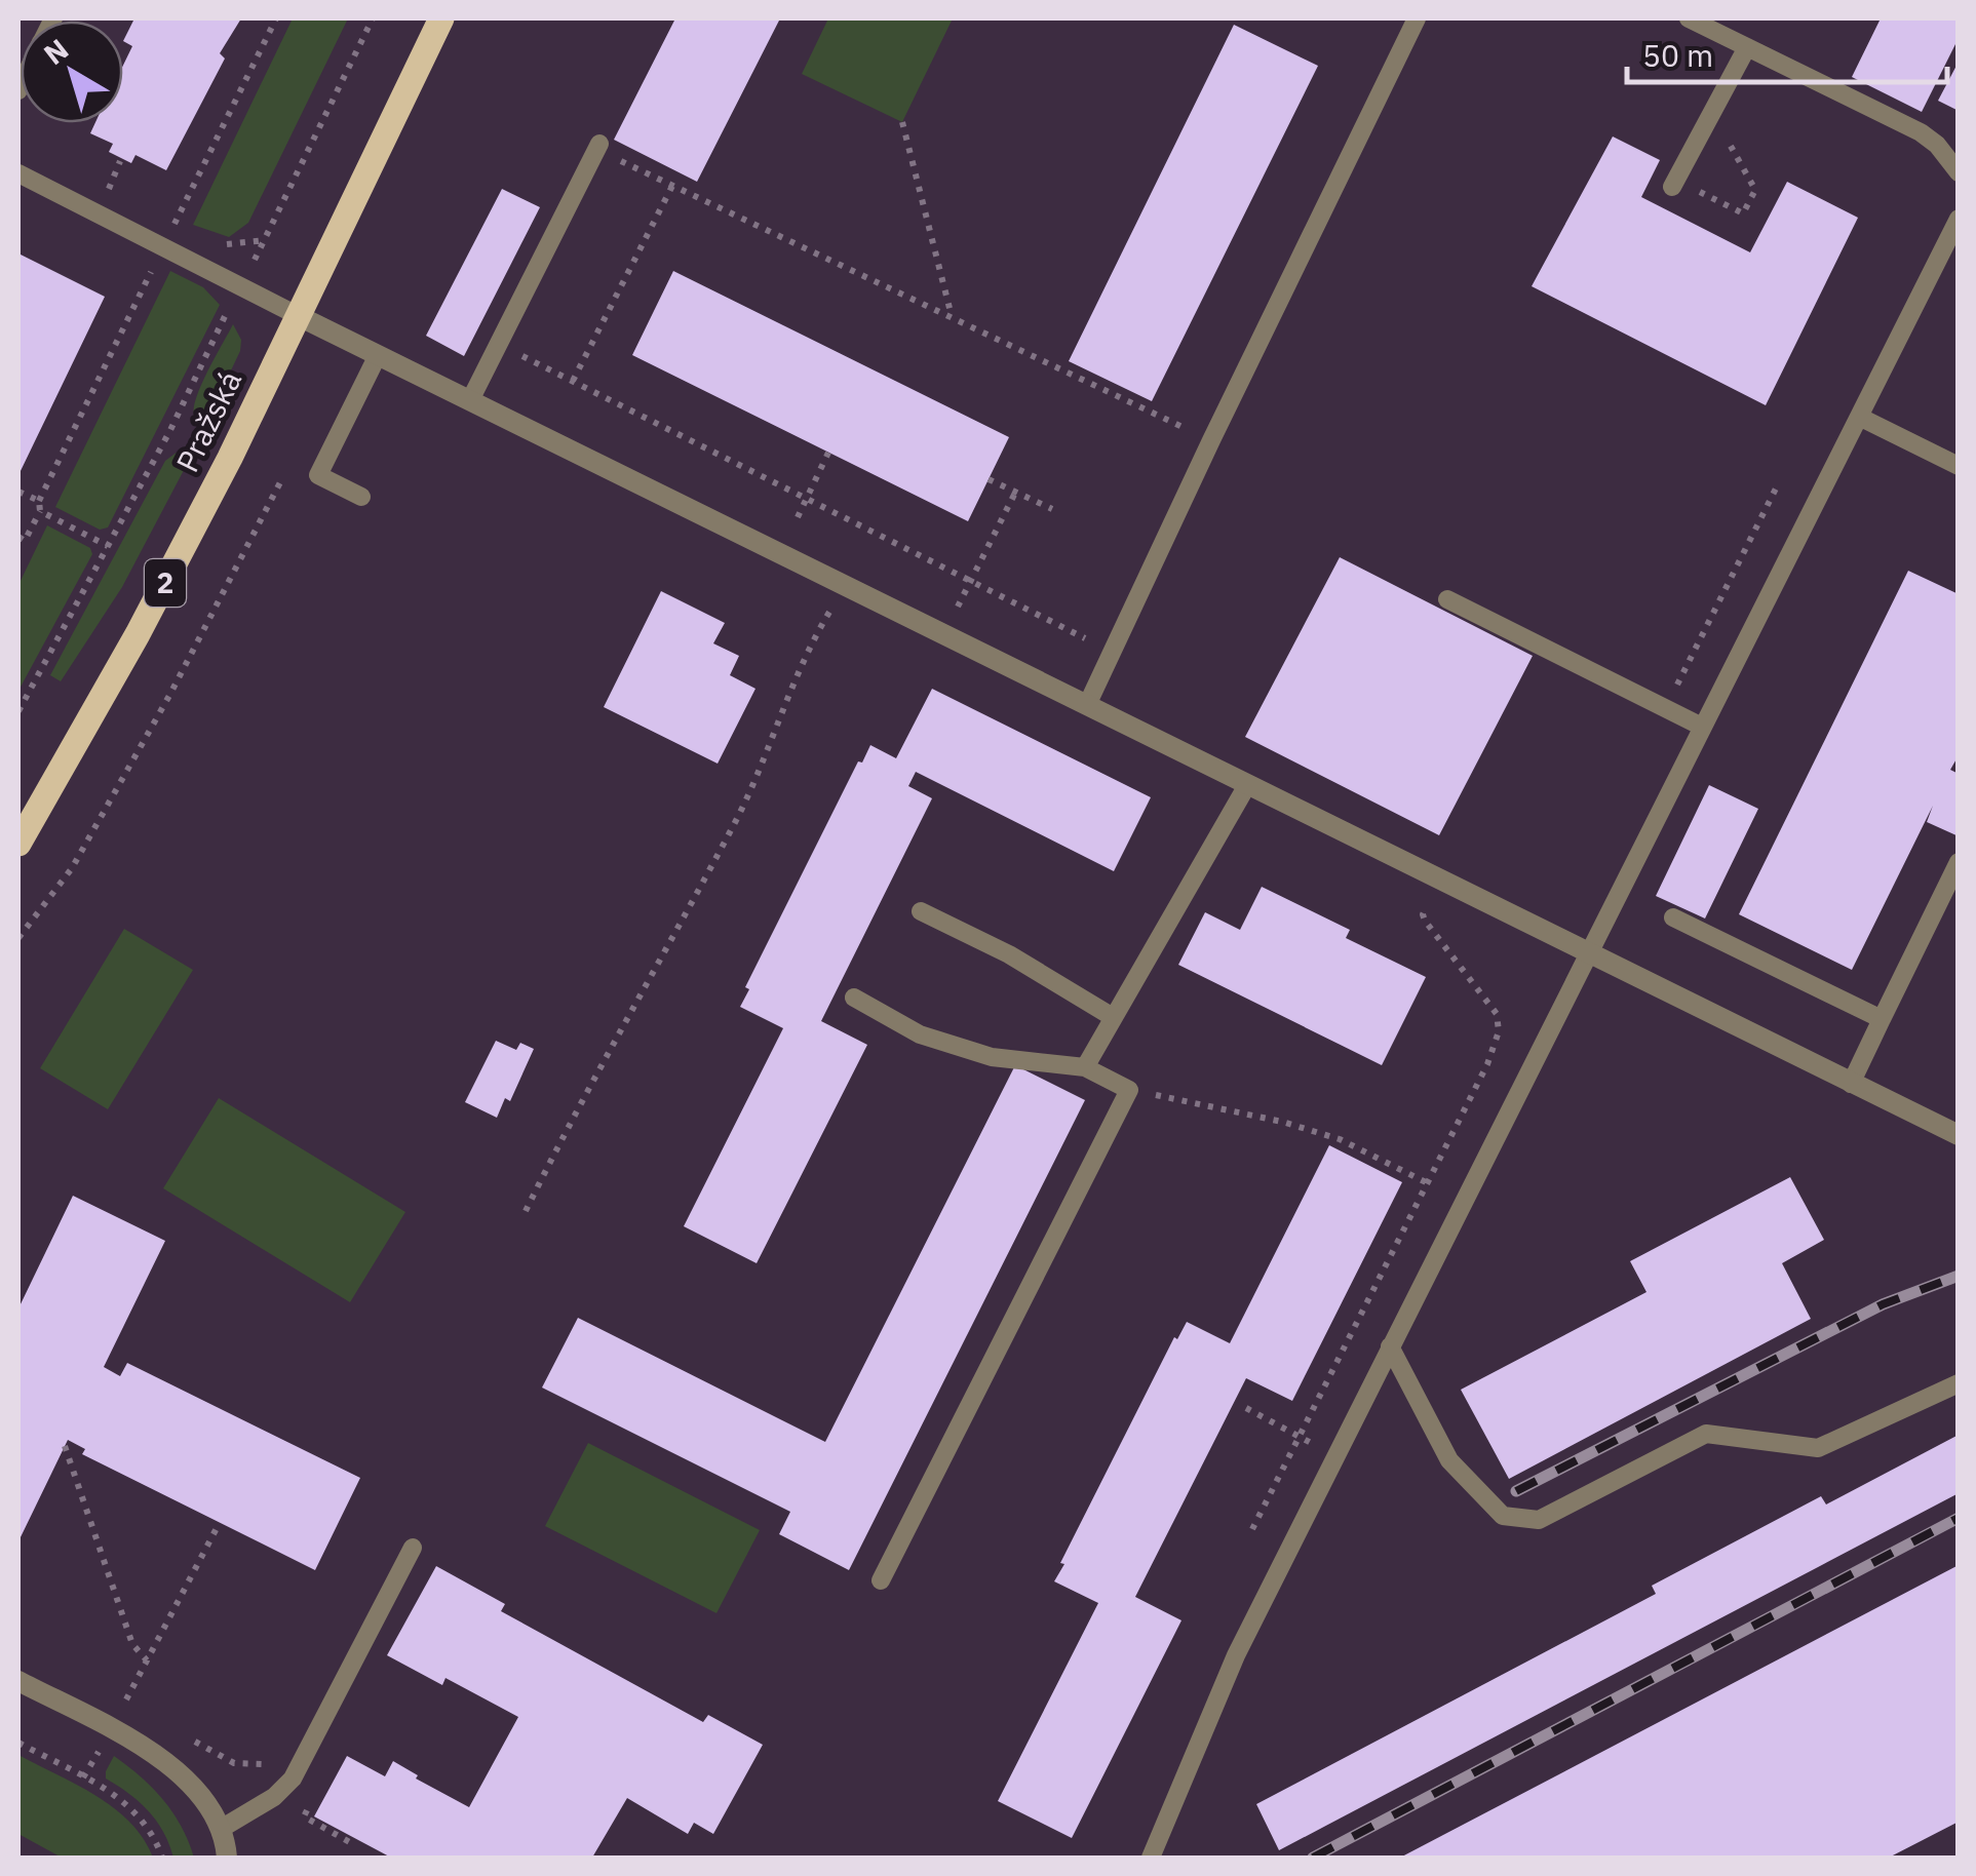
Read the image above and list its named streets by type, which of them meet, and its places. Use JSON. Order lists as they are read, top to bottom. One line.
{"streets":{"main road":["Pražská","2"]},"scale_bar":"50 m","north":"top left"}
